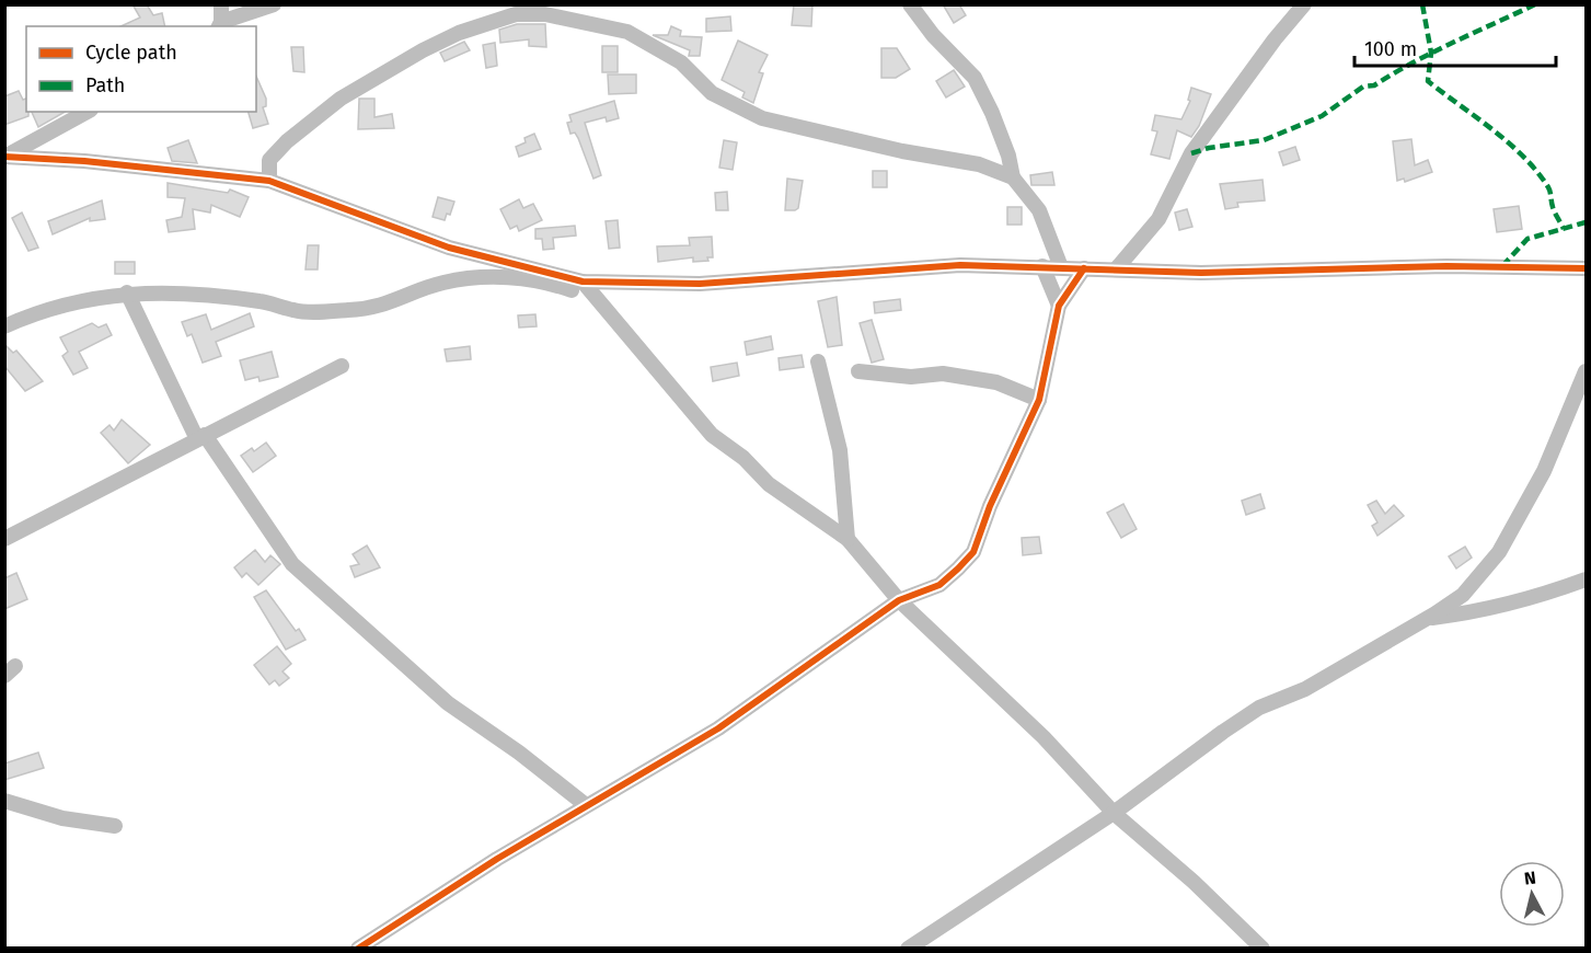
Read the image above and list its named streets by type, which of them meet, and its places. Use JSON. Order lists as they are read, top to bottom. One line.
{"legend":["Cycle path","Path"],"scale_bar":"100 m","north":"top"}
